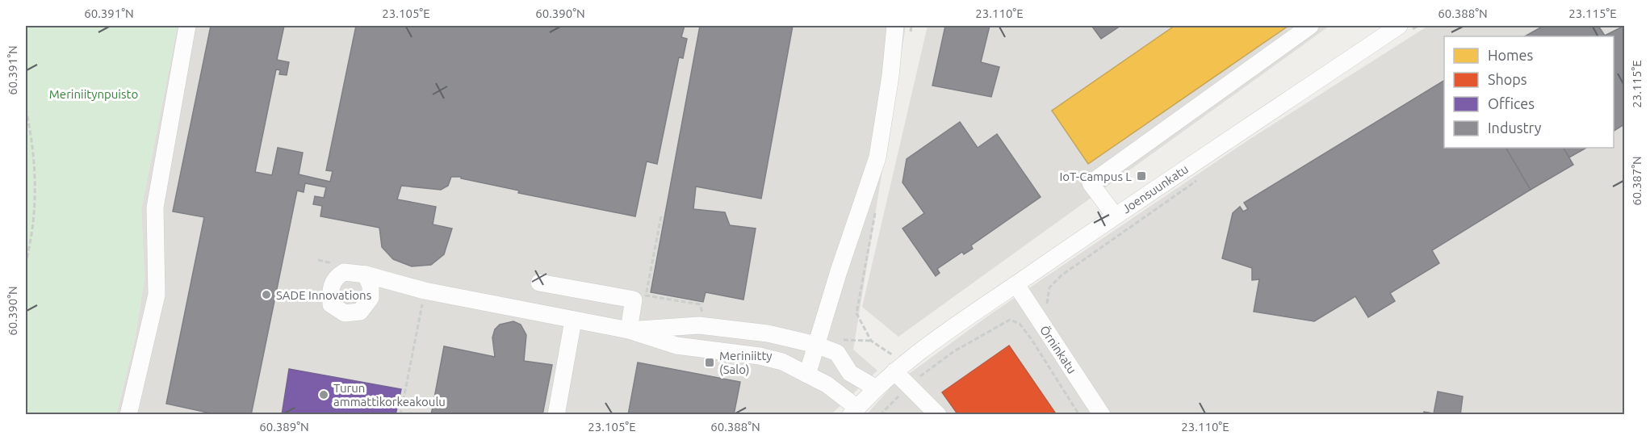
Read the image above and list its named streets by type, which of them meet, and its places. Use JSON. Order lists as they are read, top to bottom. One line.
{"streets":{"street":["Joensuunkatu","Örninkatu"]},"crossings":[["Joensuunkatu","Örninkatu"]],"parks":["Meriniitynpuisto"],"places":{"transit":["IoT-Campus L","Meriniitty (Salo)"],"other":["SADE Innovations","Turun ammattikorkeakoulu"]},"legend":["Homes","Shops","Offices","Industry"],"coordinates":["60.391°N","23.105°E","60.390°N","23.110°E","60.388°N","23.115°E","60.387°N","60.389°N"]}
